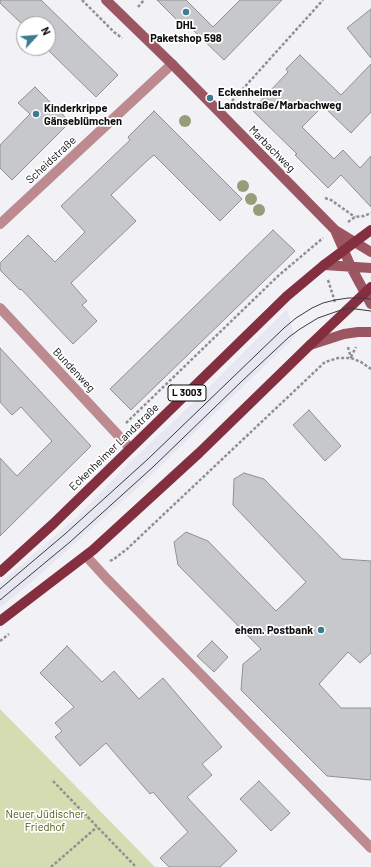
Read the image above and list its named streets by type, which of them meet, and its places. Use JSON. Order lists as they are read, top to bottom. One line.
{"streets":{"main road":["Marbachweg","L 3003","Eckenheimer Landstraße"],"street":["Scheidstraße","Bundenweg"]},"crossings":[["Marbachweg","Scheidstraße"],["Marbachweg","Eckenheimer Landstraße"],["Bundenweg","Eckenheimer Landstraße"]],"parks":["Neuer Jüdischer Friedhof"],"places":["DHL Paketshop 598","Eckenheimer Landstraße/Marbachweg","Kinderkrippe Gänseblümchen","ehem. Postbank"],"north":"top right"}
